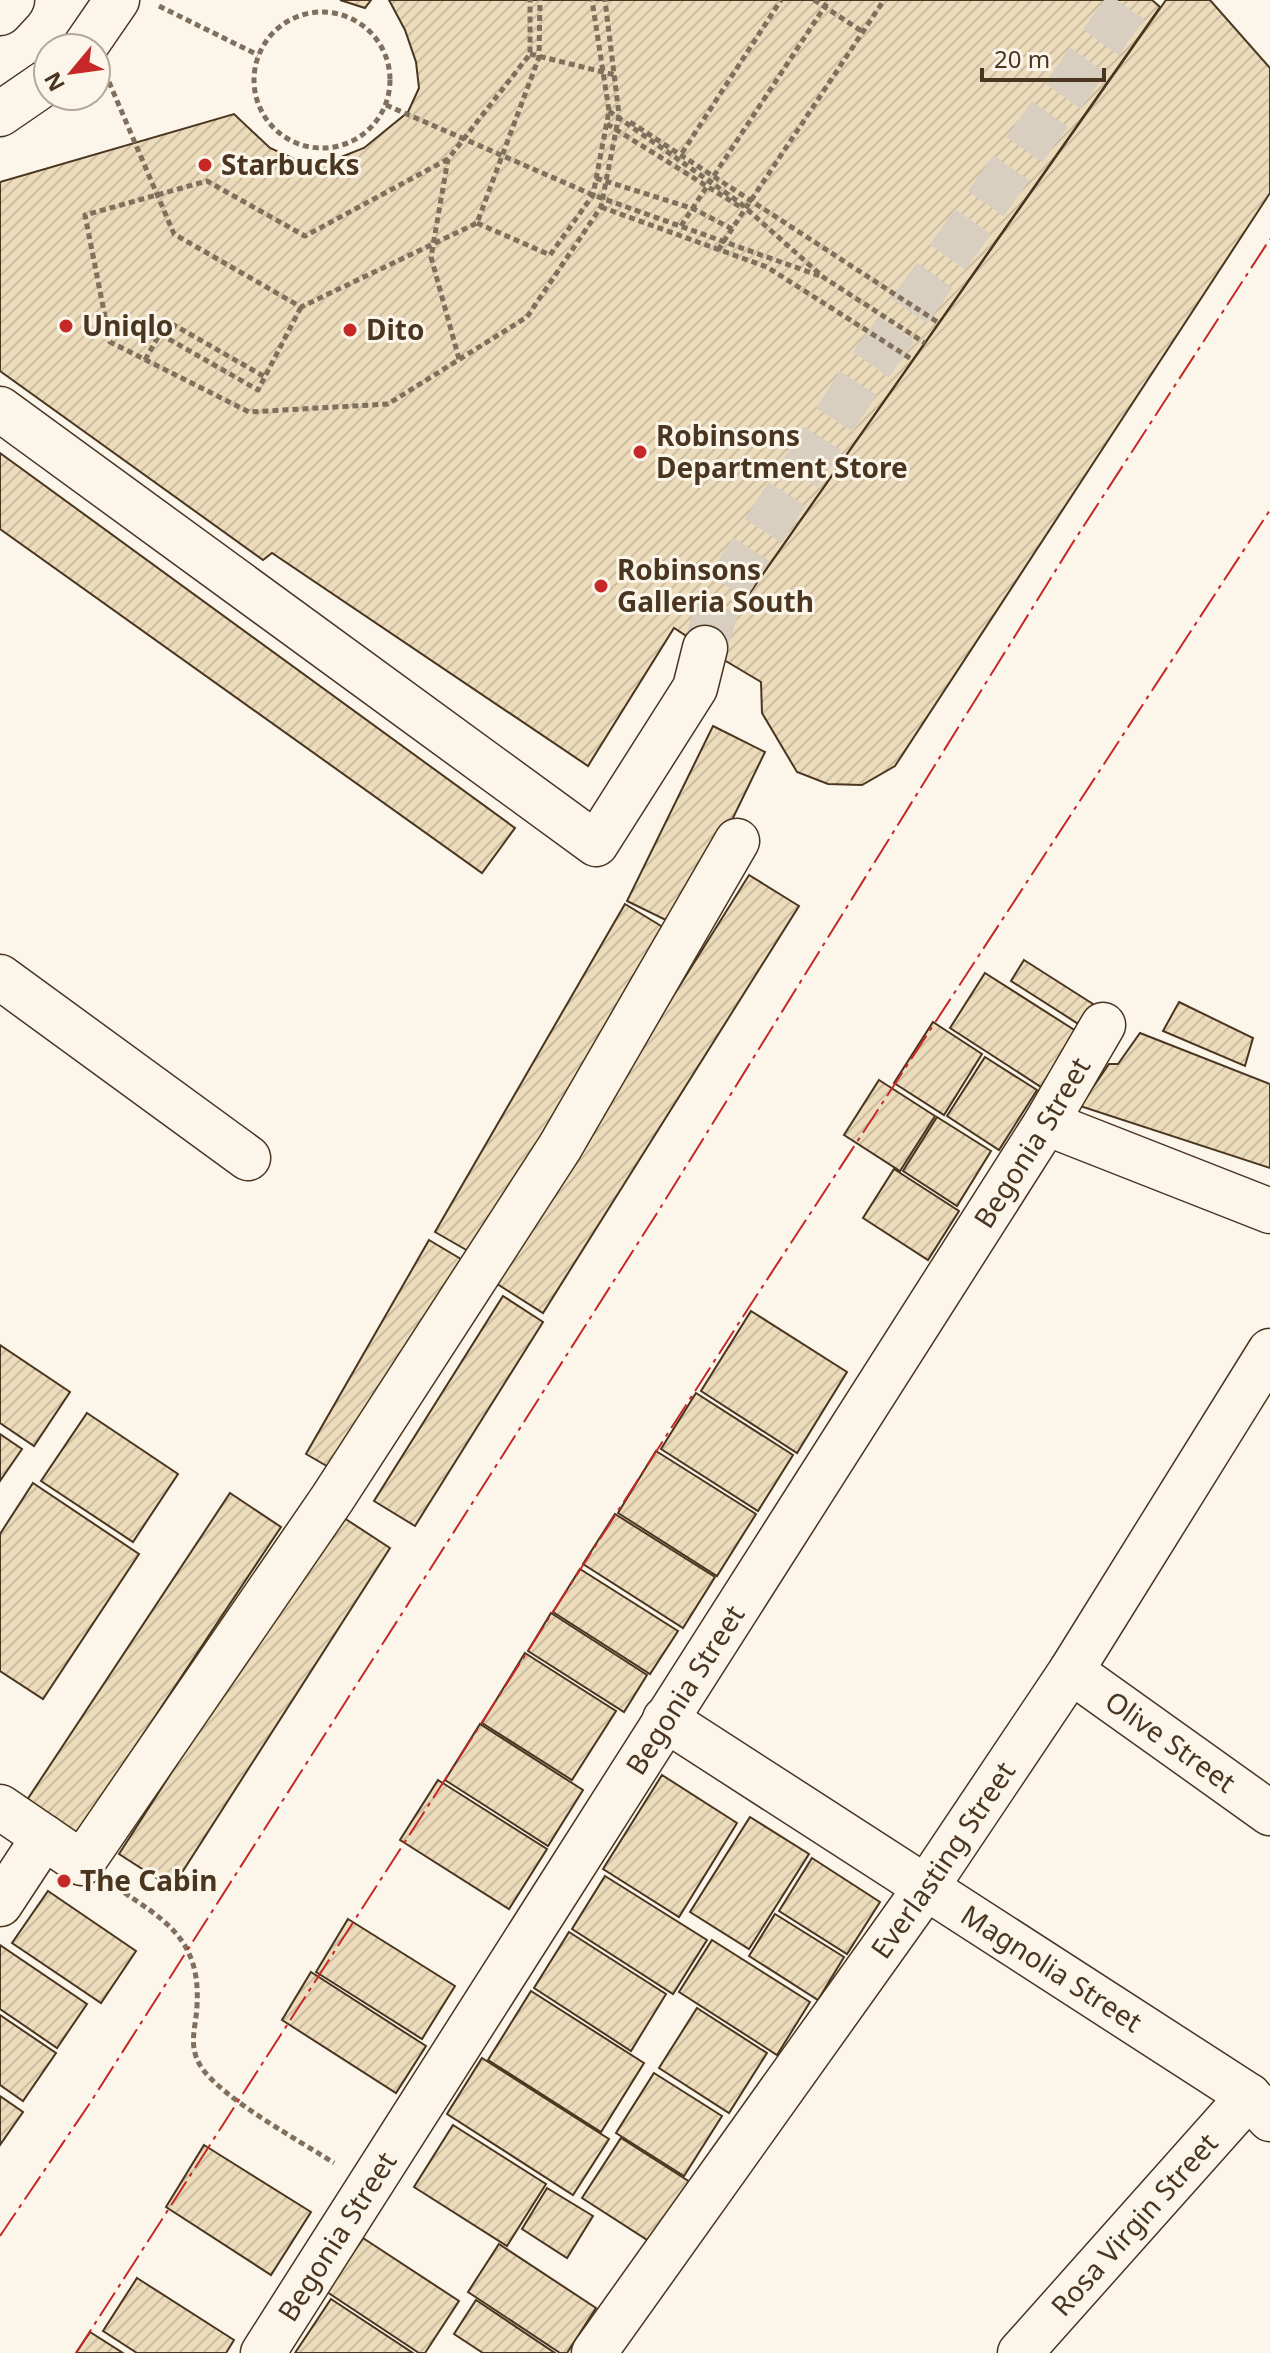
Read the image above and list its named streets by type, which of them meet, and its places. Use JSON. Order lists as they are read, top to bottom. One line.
{"streets":{"street":["Begonia Street","Olive Street","Everlasting Street","Magnolia Street","Rosa Virgin Street"]},"crossings":[["Begonia Street","Magnolia Street"],["Olive Street","Everlasting Street"],["Everlasting Street","Magnolia Street"],["Magnolia Street","Rosa Virgin Street"]],"places":["Starbucks","Uniqlo","Dito","Robinsons Department Store","Robinsons Galleria South","The Cabin"],"scale_bar":"20 m","north":"bottom left"}
